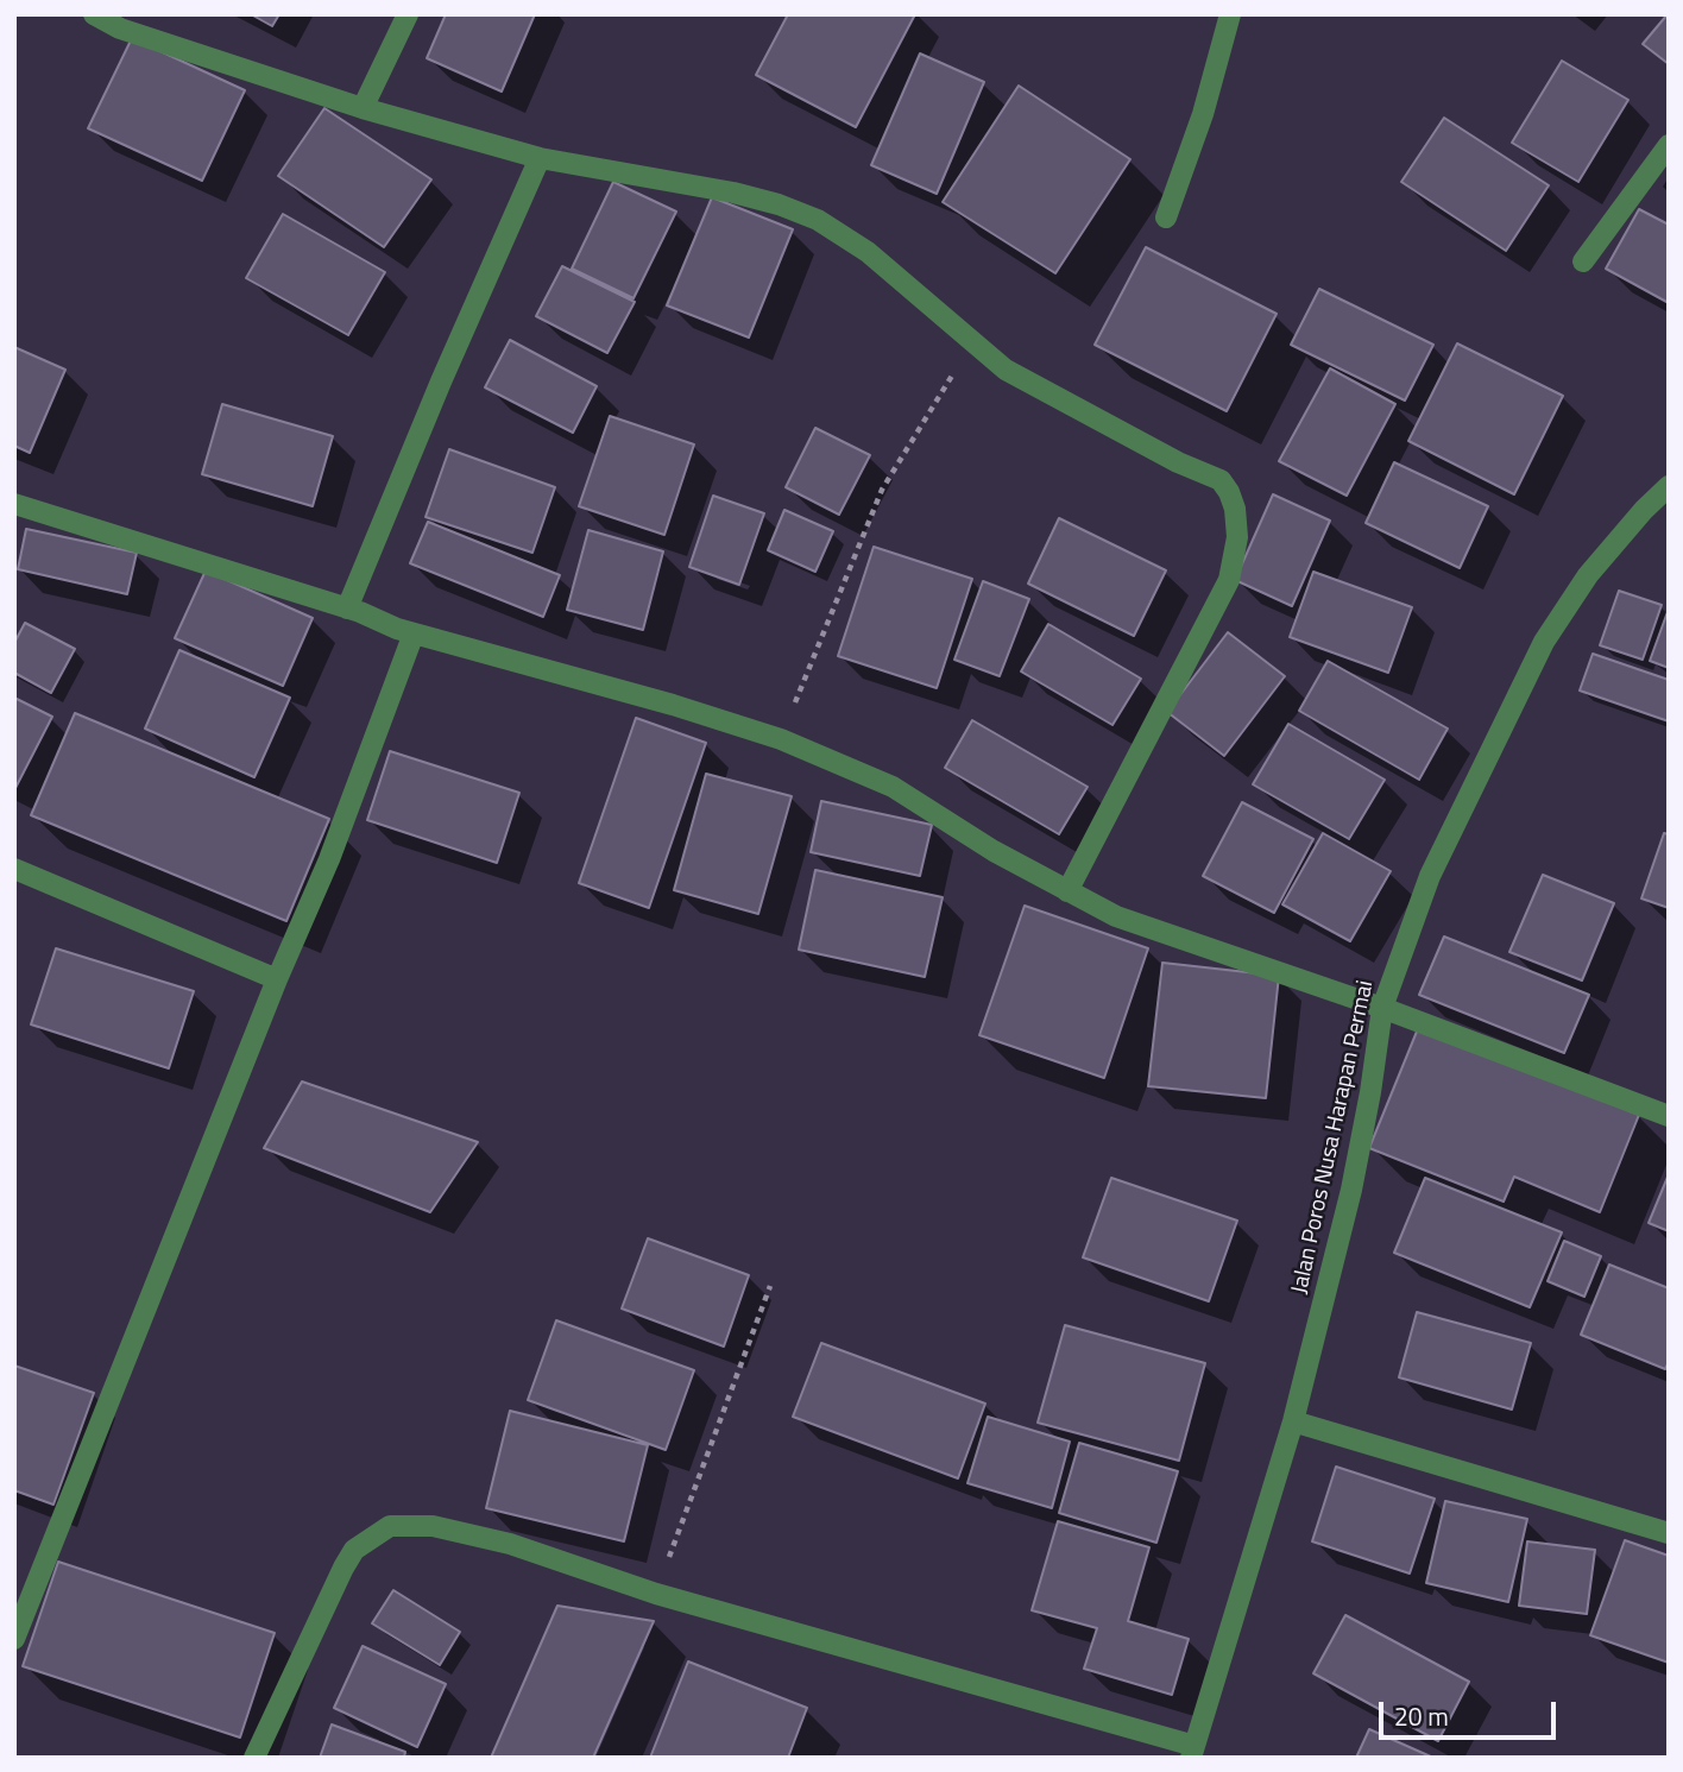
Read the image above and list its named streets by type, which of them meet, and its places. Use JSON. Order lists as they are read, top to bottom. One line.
{"streets":{"street":["Jalan Poros Nusa Harapan Permai"]},"scale_bar":"20 m"}
